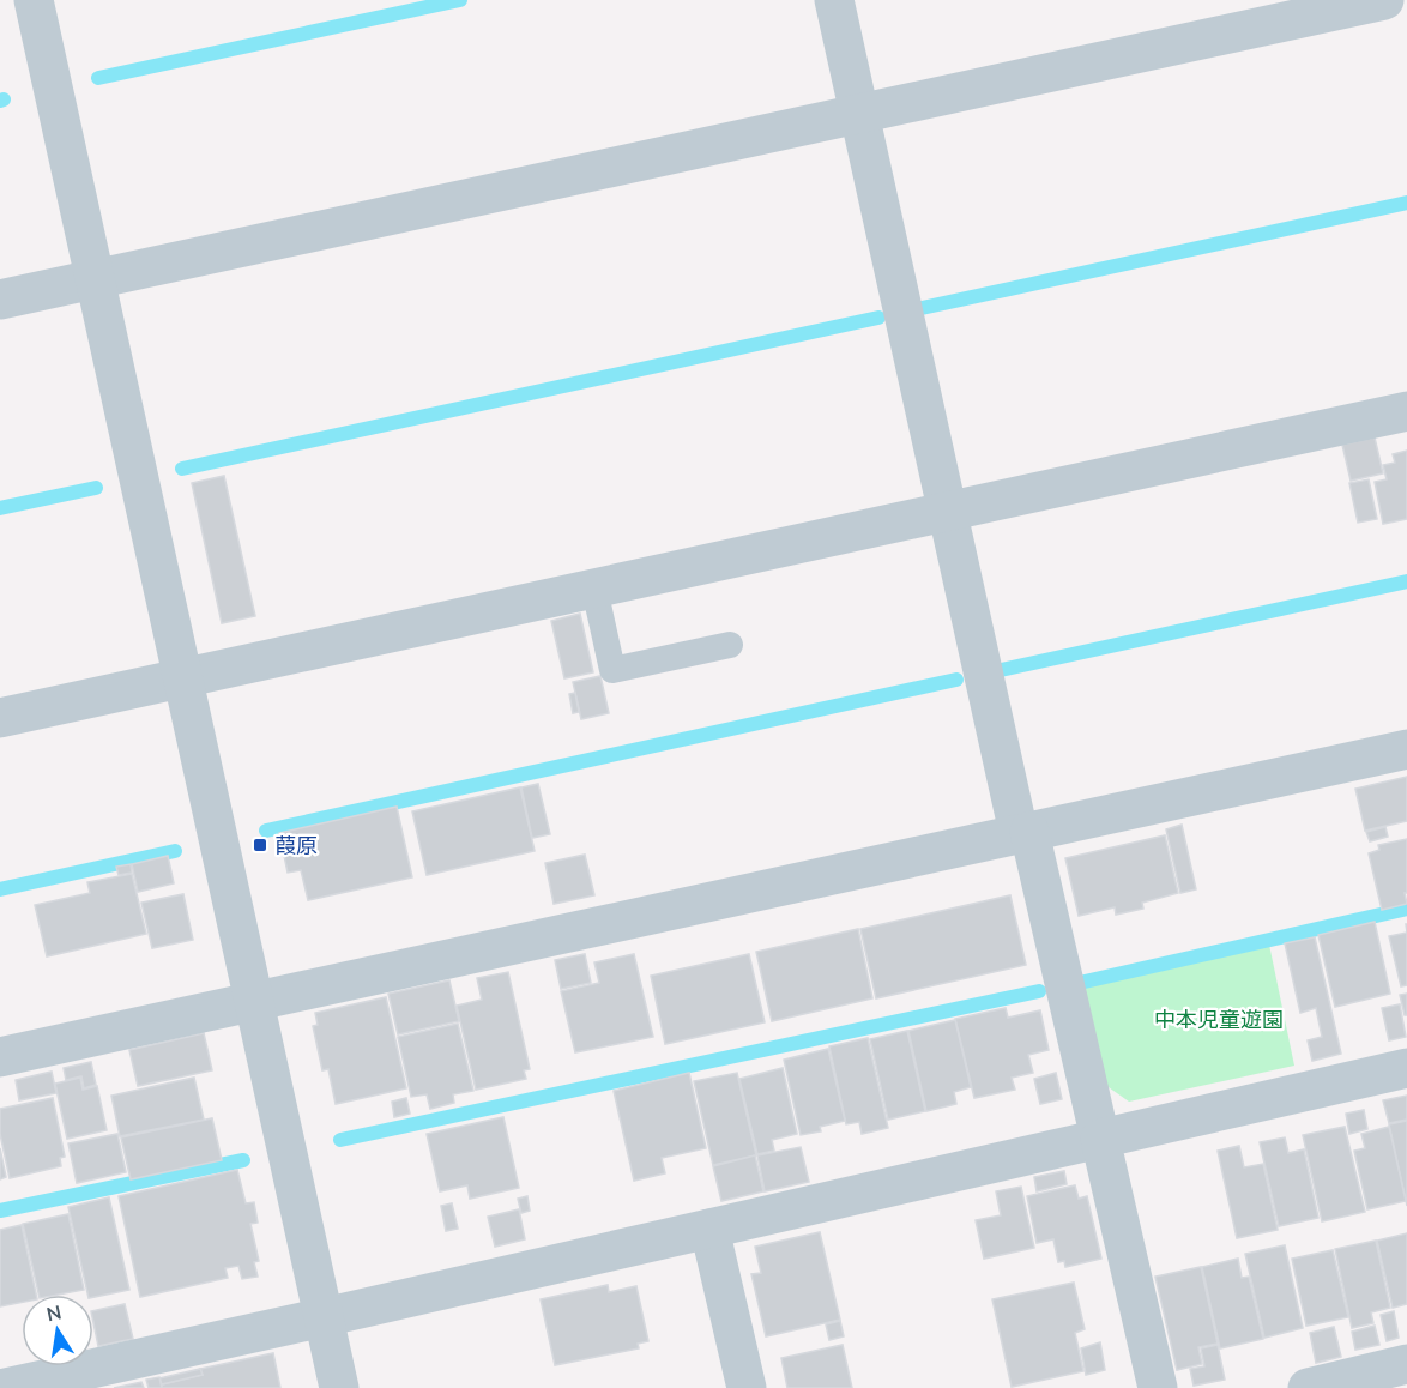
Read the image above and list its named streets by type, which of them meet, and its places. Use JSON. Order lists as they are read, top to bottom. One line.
{"parks":["中本児童遊園"],"places":{"transit":["葭原"]},"north":"top"}
